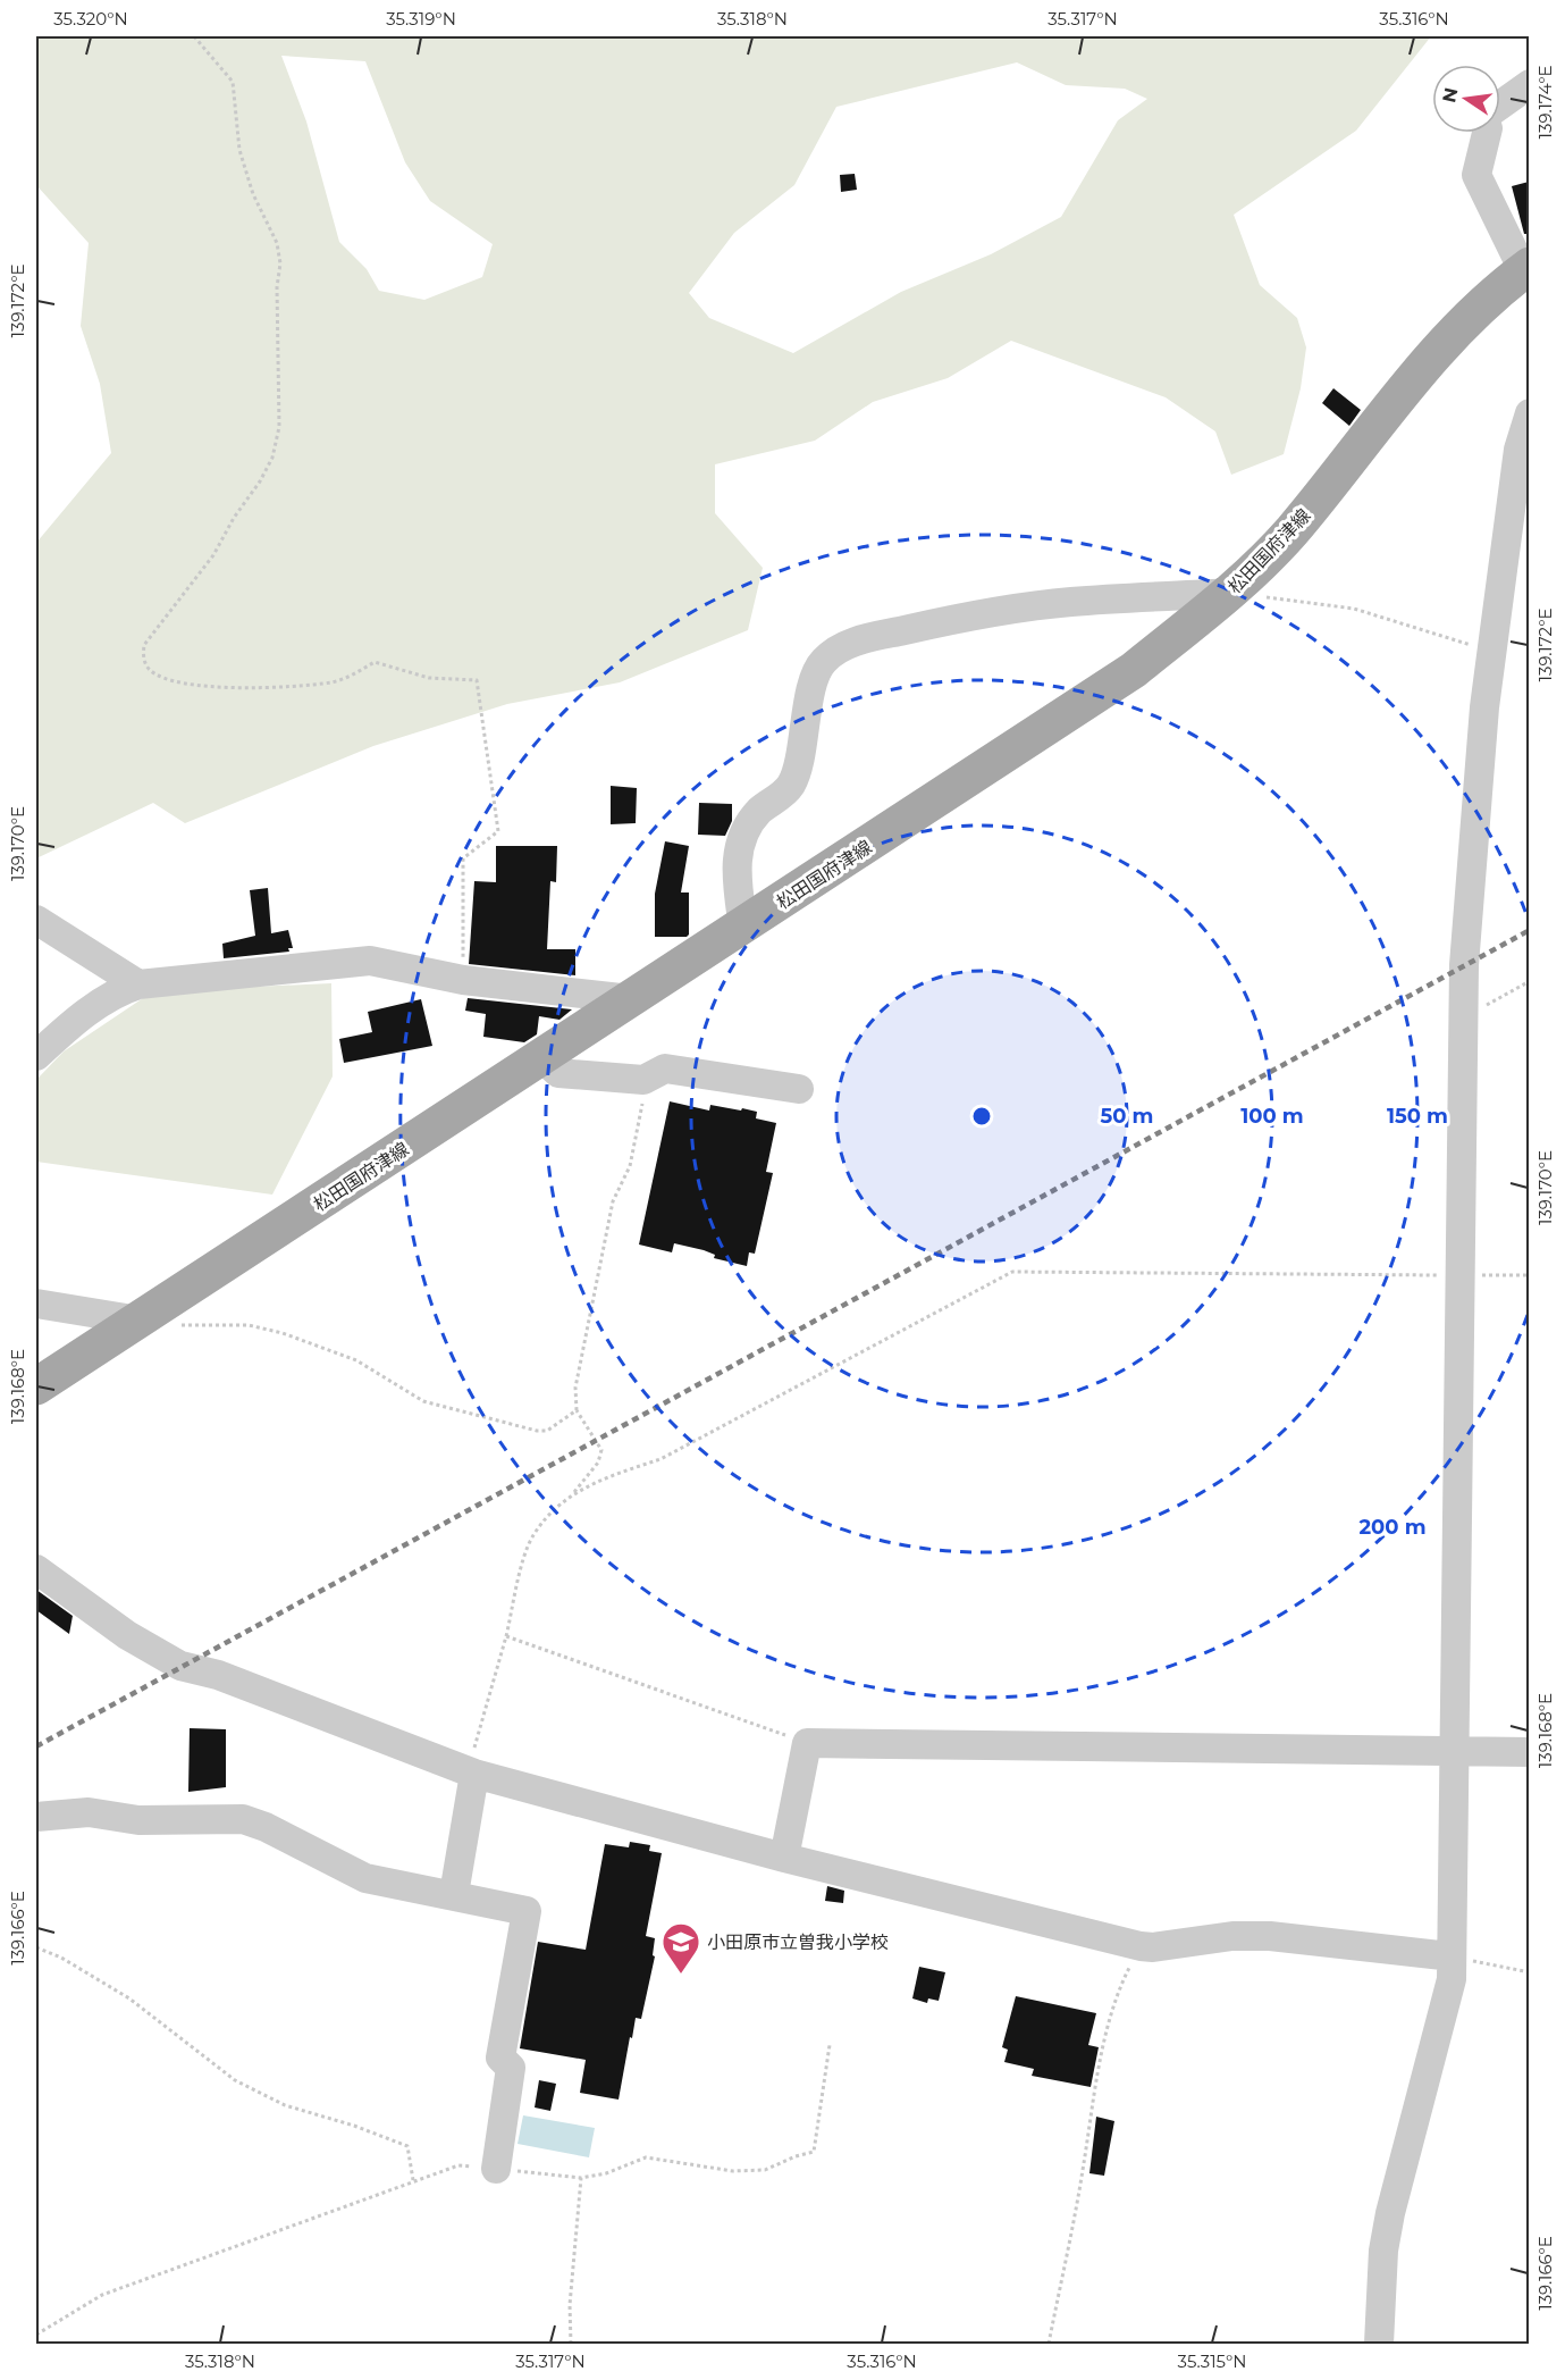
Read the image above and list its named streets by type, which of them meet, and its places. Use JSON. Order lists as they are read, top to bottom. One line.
{"streets":{"main road":["松田国府津線"]},"places":{"school or university":["小田原市立曽我小学校"]},"north":"left","coordinates":["35.320°N","35.319°N","35.318°N","35.317°N","35.316°N","139.174°E","139.172°E","139.170°E","139.168°E","139.166°E","35.315°N"],"rings":["50 m","100 m","150 m","200 m"]}
